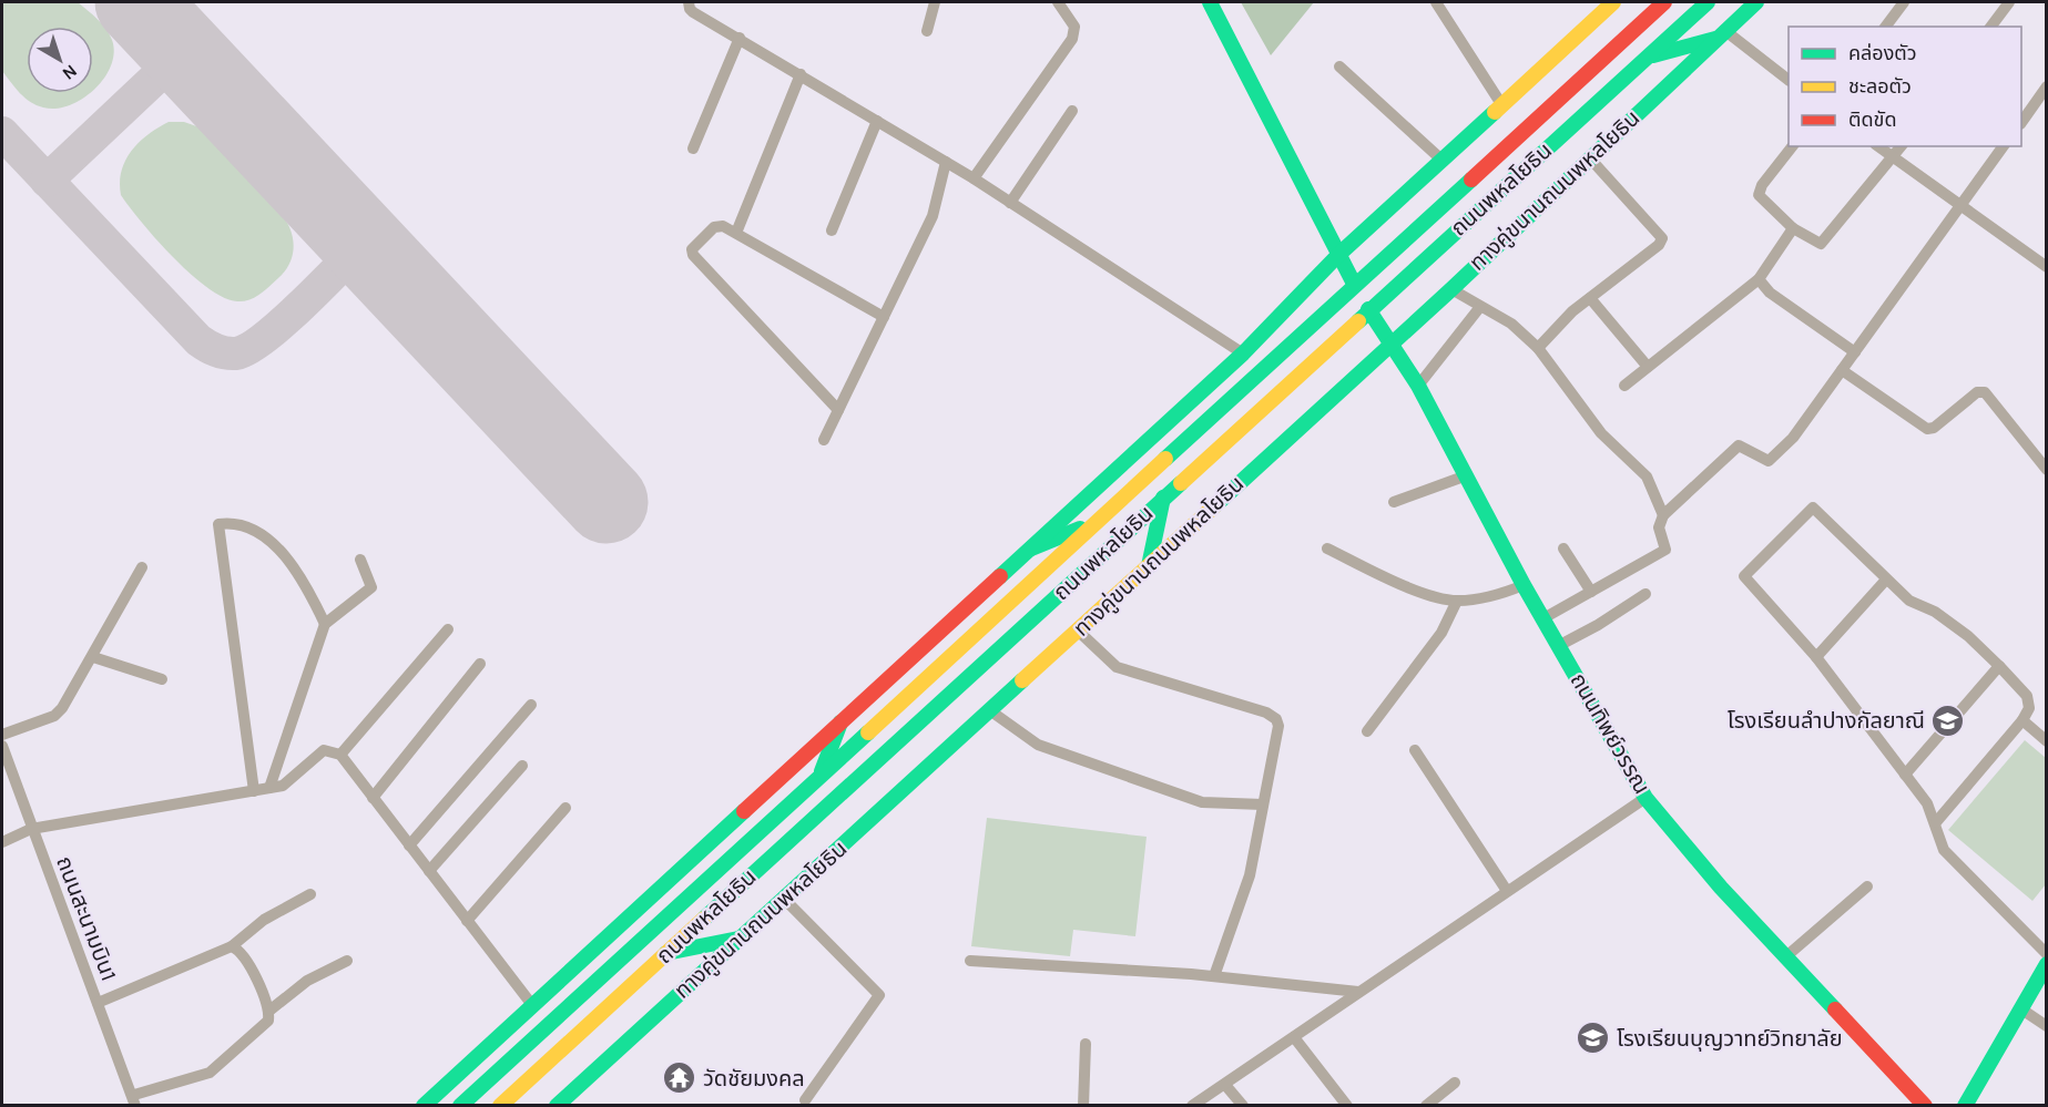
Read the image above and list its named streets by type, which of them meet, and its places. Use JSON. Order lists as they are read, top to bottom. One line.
{"streets":{"main road":["ถนนพหลโยธิน","ทางคู่ขนานถนนพหลโยธิน","ถนนทิพย์วรรณ"],"street":["ถนนสะนามบิน1"]},"crossings":[["ถนนพหลโยธิน","ถนนทิพย์วรรณ"],["ทางคู่ขนานถนนพหลโยธิน","ถนนทิพย์วรรณ"]],"places":{"school or university":["โรงเรียนลำปางกัลยาณี","โรงเรียนบุญวาทย์วิทยาลัย"],"temple":["วัดชัยมงคล"]},"legend":["คล่องตัว","ชะลอตัว","ติดขัด"],"north":"bottom right"}
